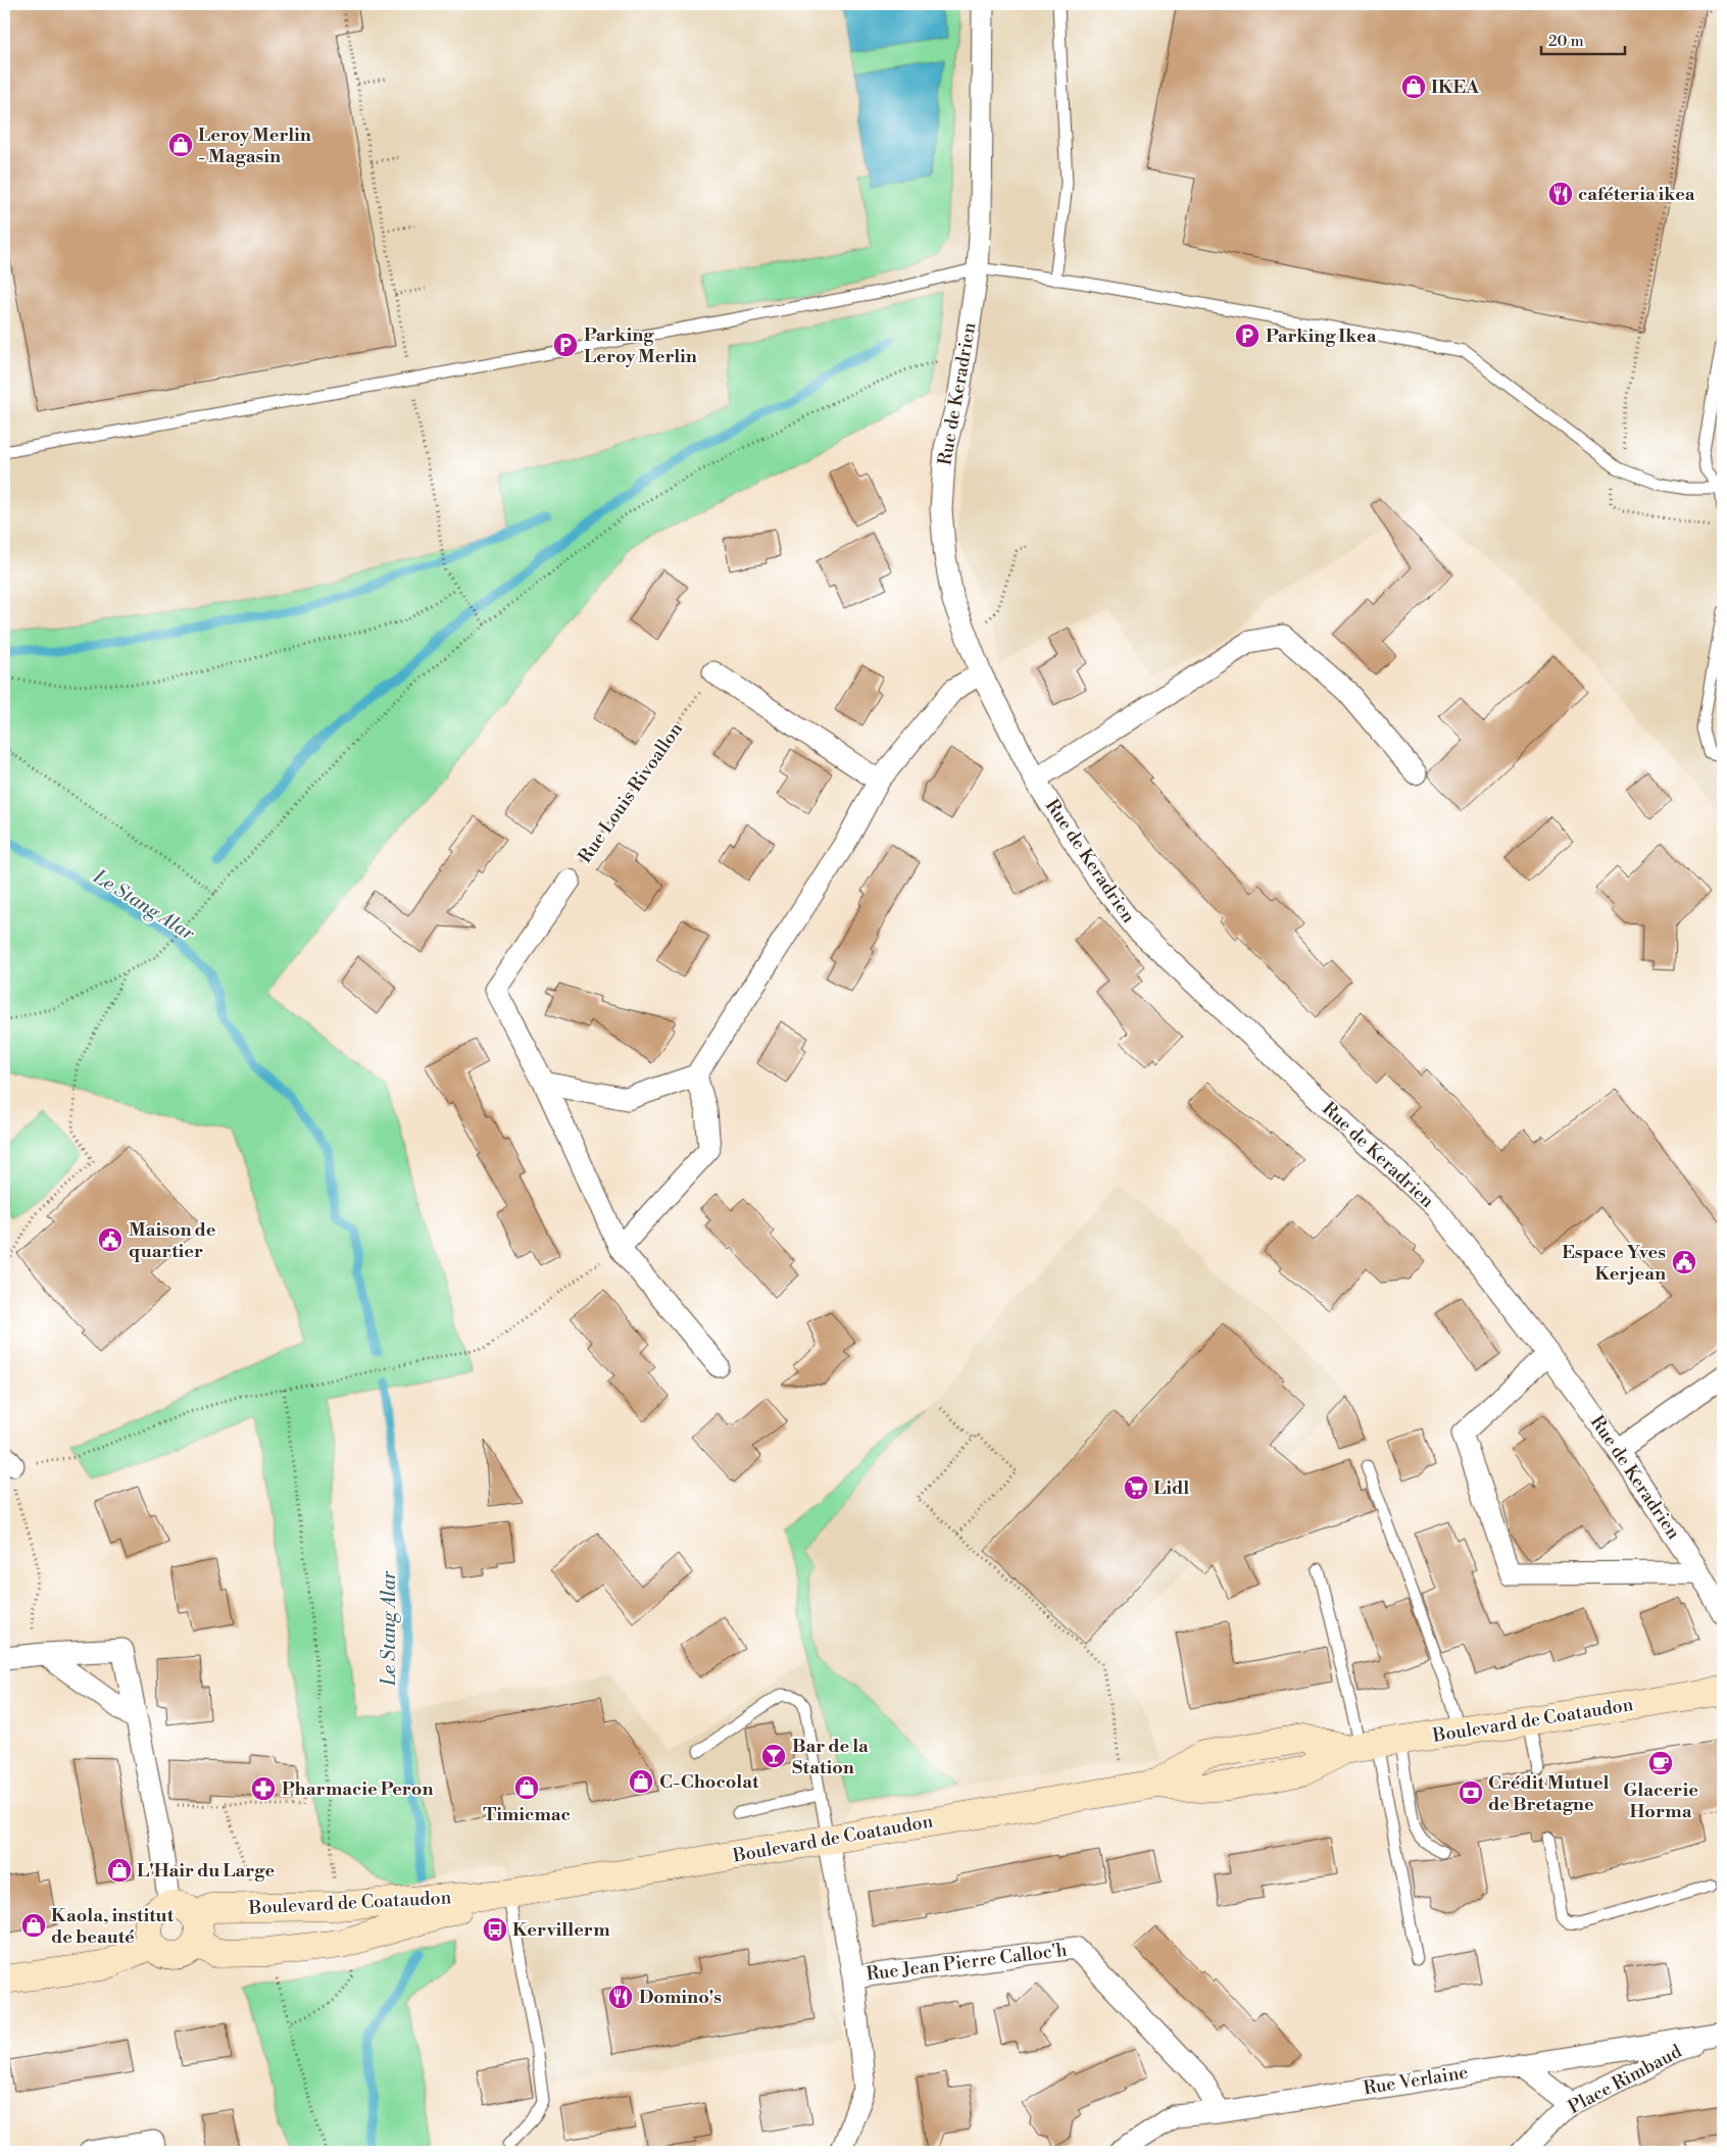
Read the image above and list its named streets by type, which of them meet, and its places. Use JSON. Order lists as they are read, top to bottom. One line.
{"streets":{"main road":["Boulevard de Coataudon"],"street":["Rue de Keradrien","Rue Louis Rivoallon","Rue Jean Pierre Calloc'h","Place Rimbaud","Rue Verlaine"]},"crossings":[["Rue Jean Pierre Calloc'h","Rue Verlaine"],["Place Rimbaud","Rue Verlaine"]],"water":["Le Stang Alar"],"places":{"shop":["IKEA","Leroy Merlin - Magasin","C-Chocolat","Timicmac","L'Hair du Large","Kaola, institut de beauté"],"restaurant":["caféteria ikea","Domino's"],"parking":["Parking Ikea","Parking Leroy Merlin"],"public building":["Maison de quartier","Espace Yves Kerjean"],"supermarket":["Lidl"],"bar":["Bar de la Station"],"cafe":["Glacerie Horma"],"pharmacy":["Pharmacie Peron"],"bank":["Crédit Mutuel de Bretagne"],"bus stop":["Kervillerm"]},"scale_bar":"20 m"}
